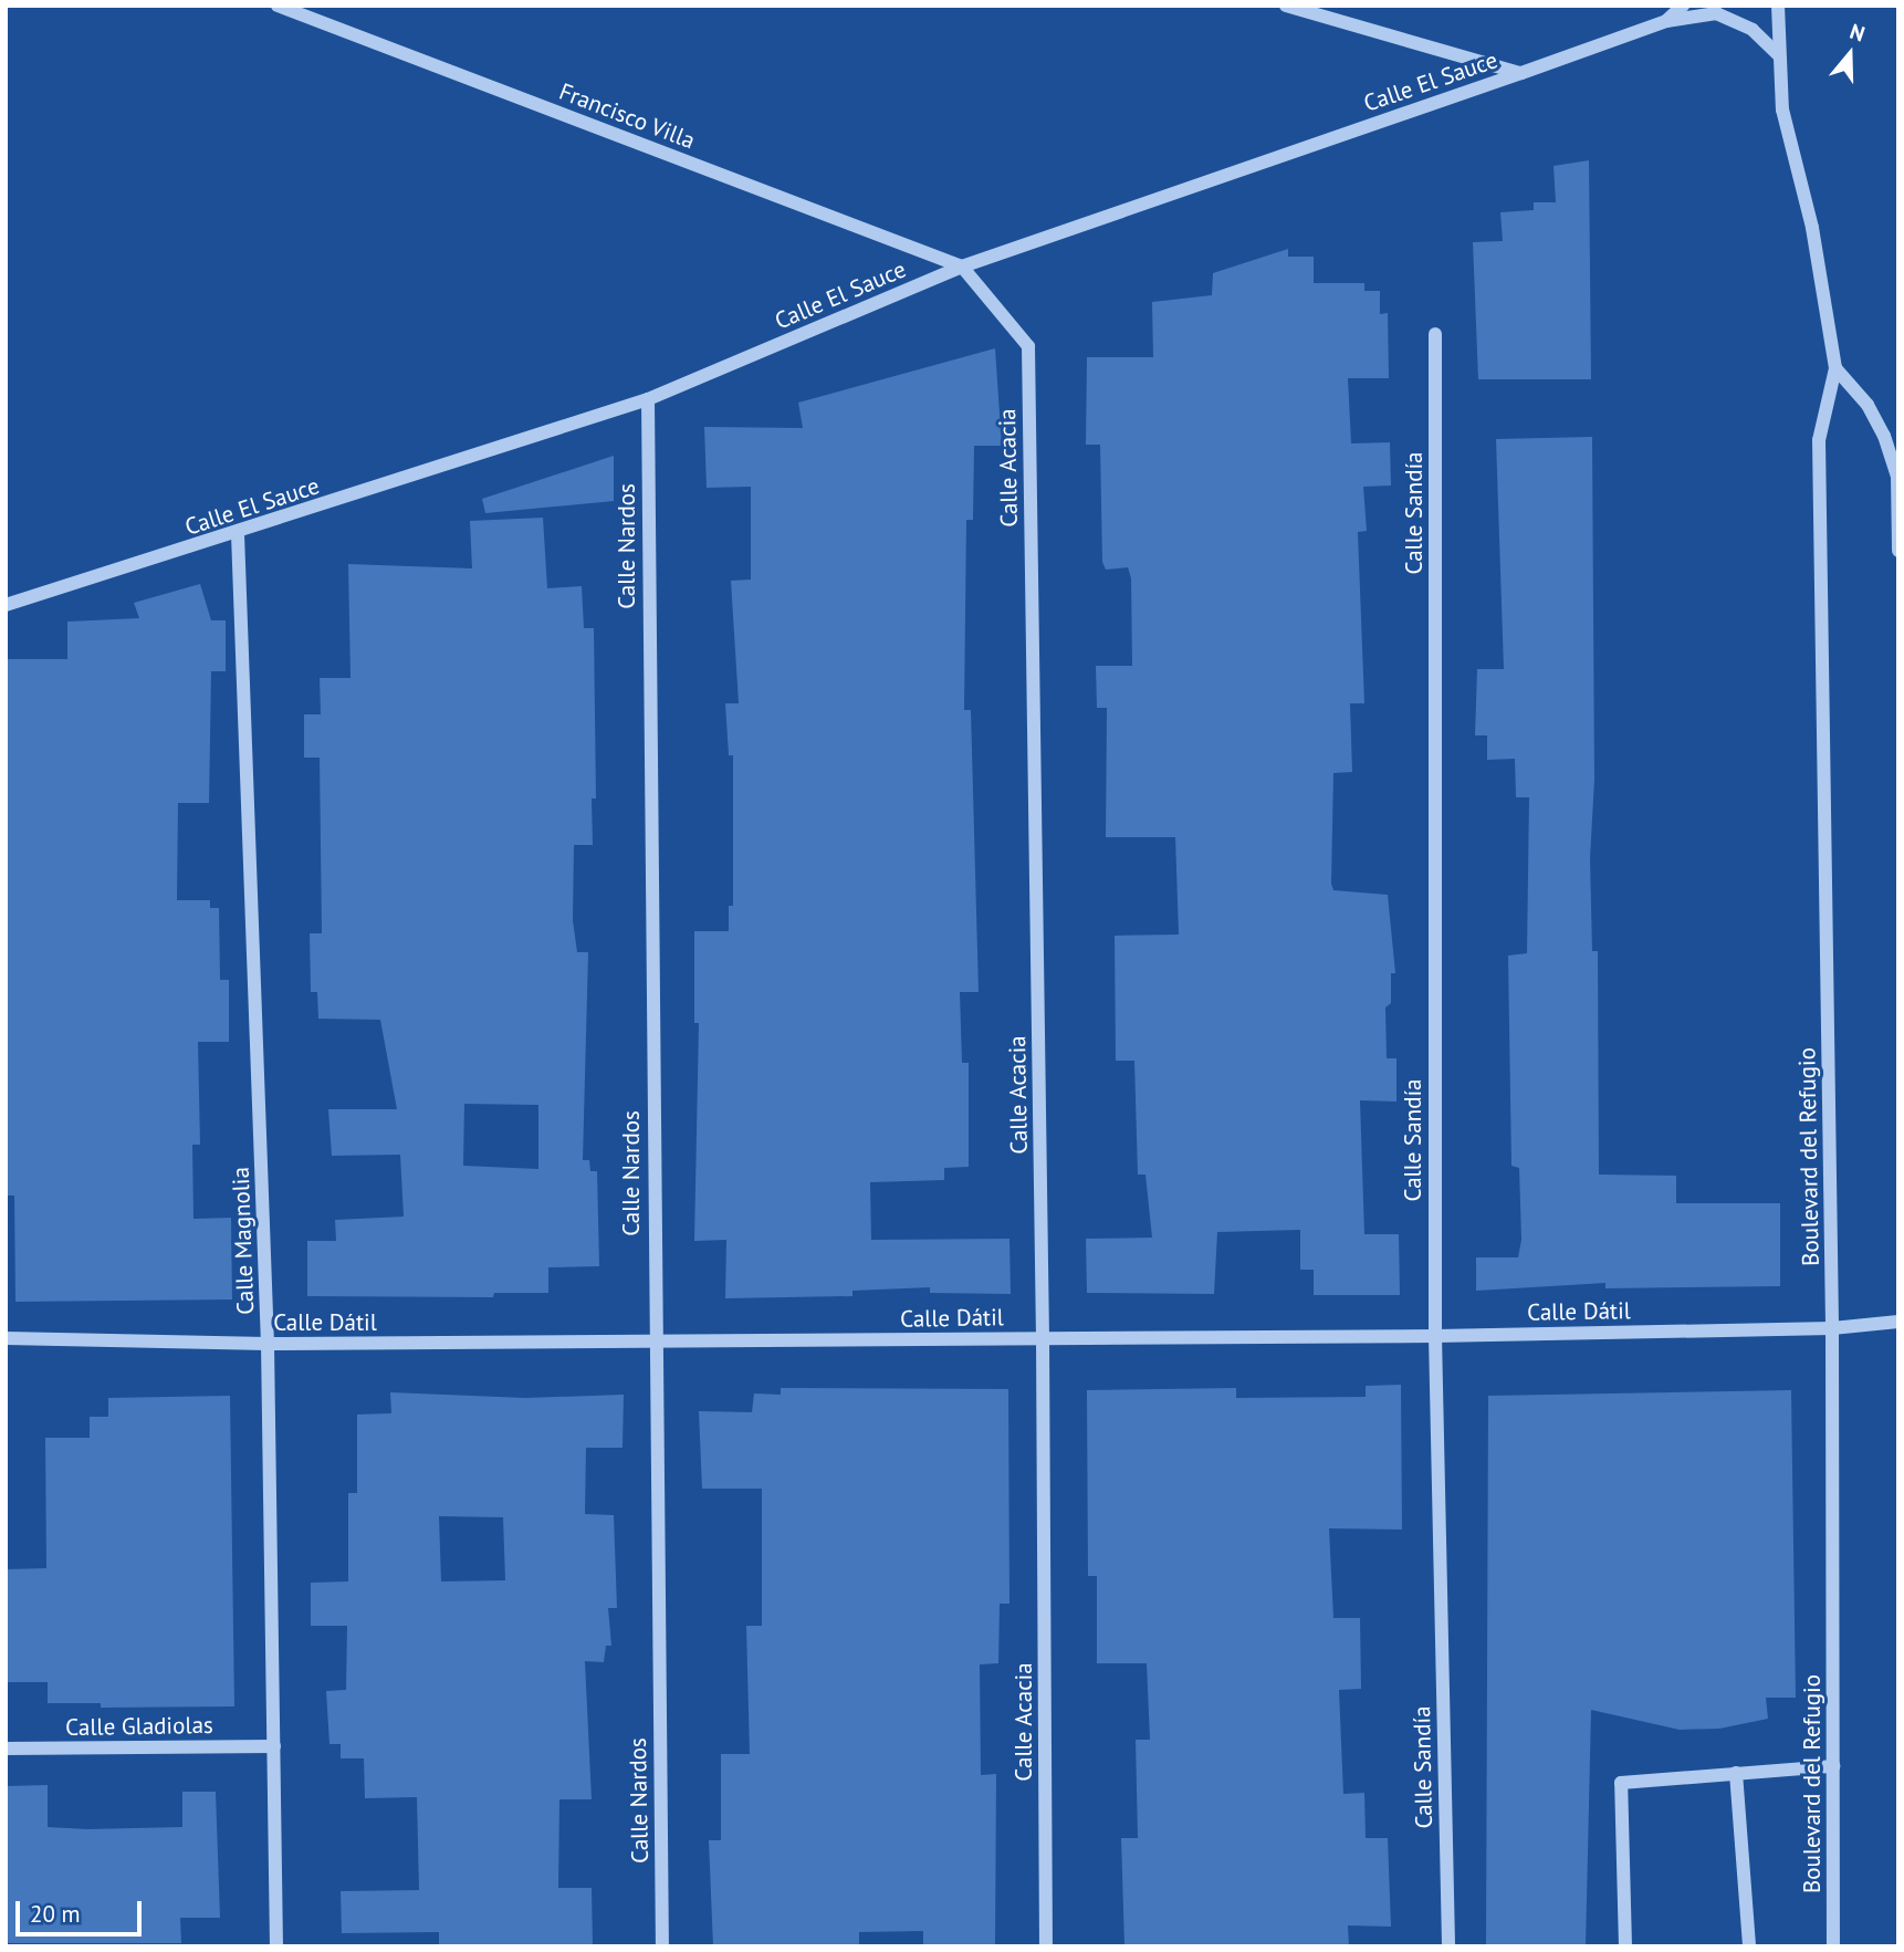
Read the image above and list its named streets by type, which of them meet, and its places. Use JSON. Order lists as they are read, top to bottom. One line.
{"streets":{"street":["Calle El Sauce","Francisco Villa","Calle Acacia","Calle Sandía","Calle Nardos","Boulevard del Refugio","Calle Magnolia","Calle Dátil","Calle Gladiolas"]},"crossings":[["Calle El Sauce","Francisco Villa"],["Calle El Sauce","Calle Acacia"],["Calle El Sauce","Calle Nardos"],["Calle El Sauce","Calle Magnolia"],["Francisco Villa","Calle Acacia"],["Calle Acacia","Calle Dátil"],["Calle Sandía","Calle Dátil"],["Calle Nardos","Calle Dátil"],["Boulevard del Refugio","Calle Dátil"],["Calle Magnolia","Calle Dátil"],["Calle Magnolia","Calle Gladiolas"]],"scale_bar":"20 m","north":"top"}
